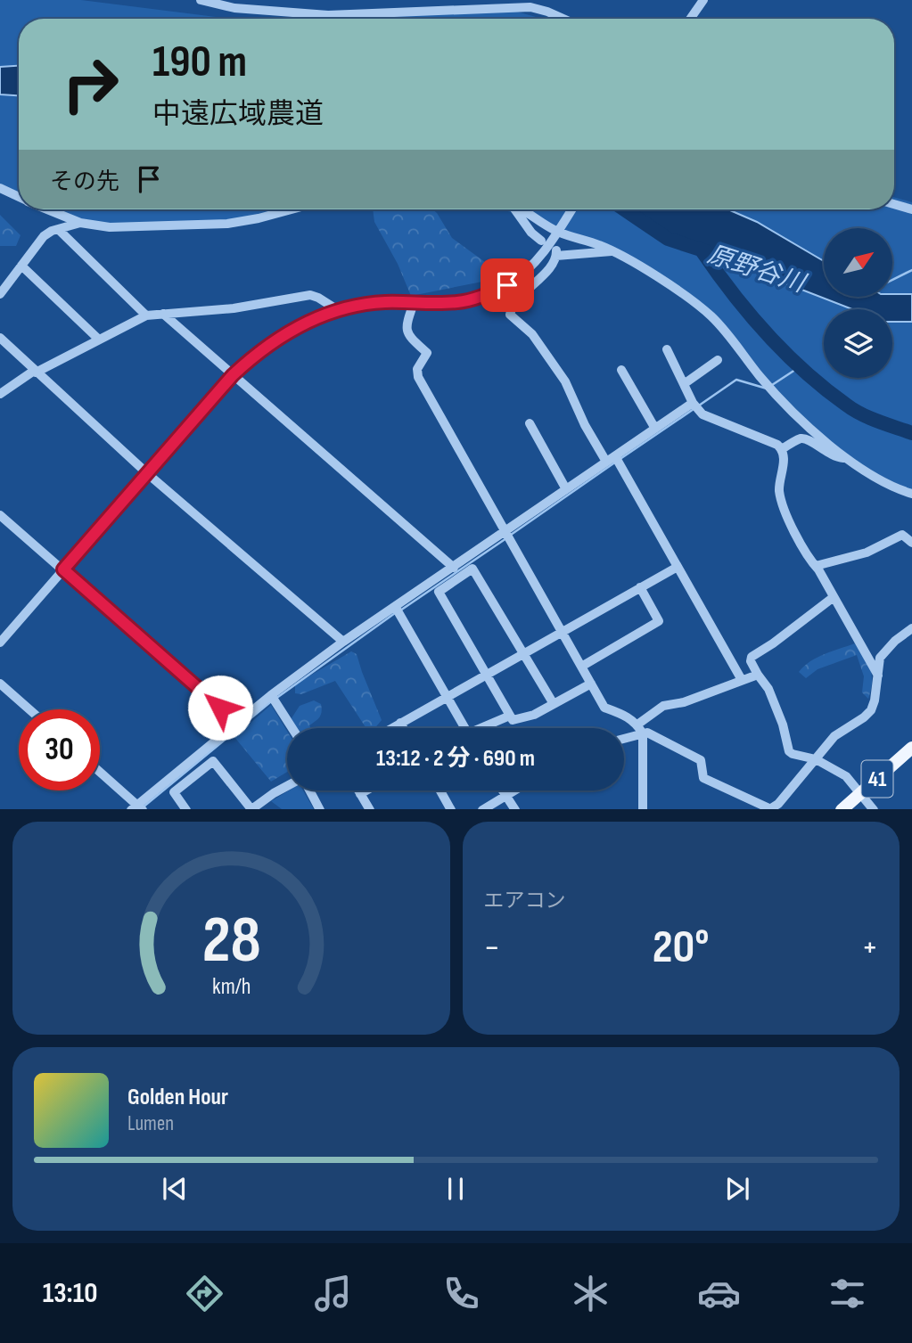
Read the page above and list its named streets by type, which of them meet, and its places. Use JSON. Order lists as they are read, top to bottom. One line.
{"streets":{"main road":["41"]},"water":["原野谷川"],"north":"top right","page":{"turn":["190 m","中遠広域農道"],"then":"その先","limit":"30","trip":"13:12 · 2 分 · 690 m","tile":"エアコン","heat":["−","20°","+"],"song":["Golden Hour","Lumen"],"tabs":"13:10","gauge":["28","km/h"]}}
